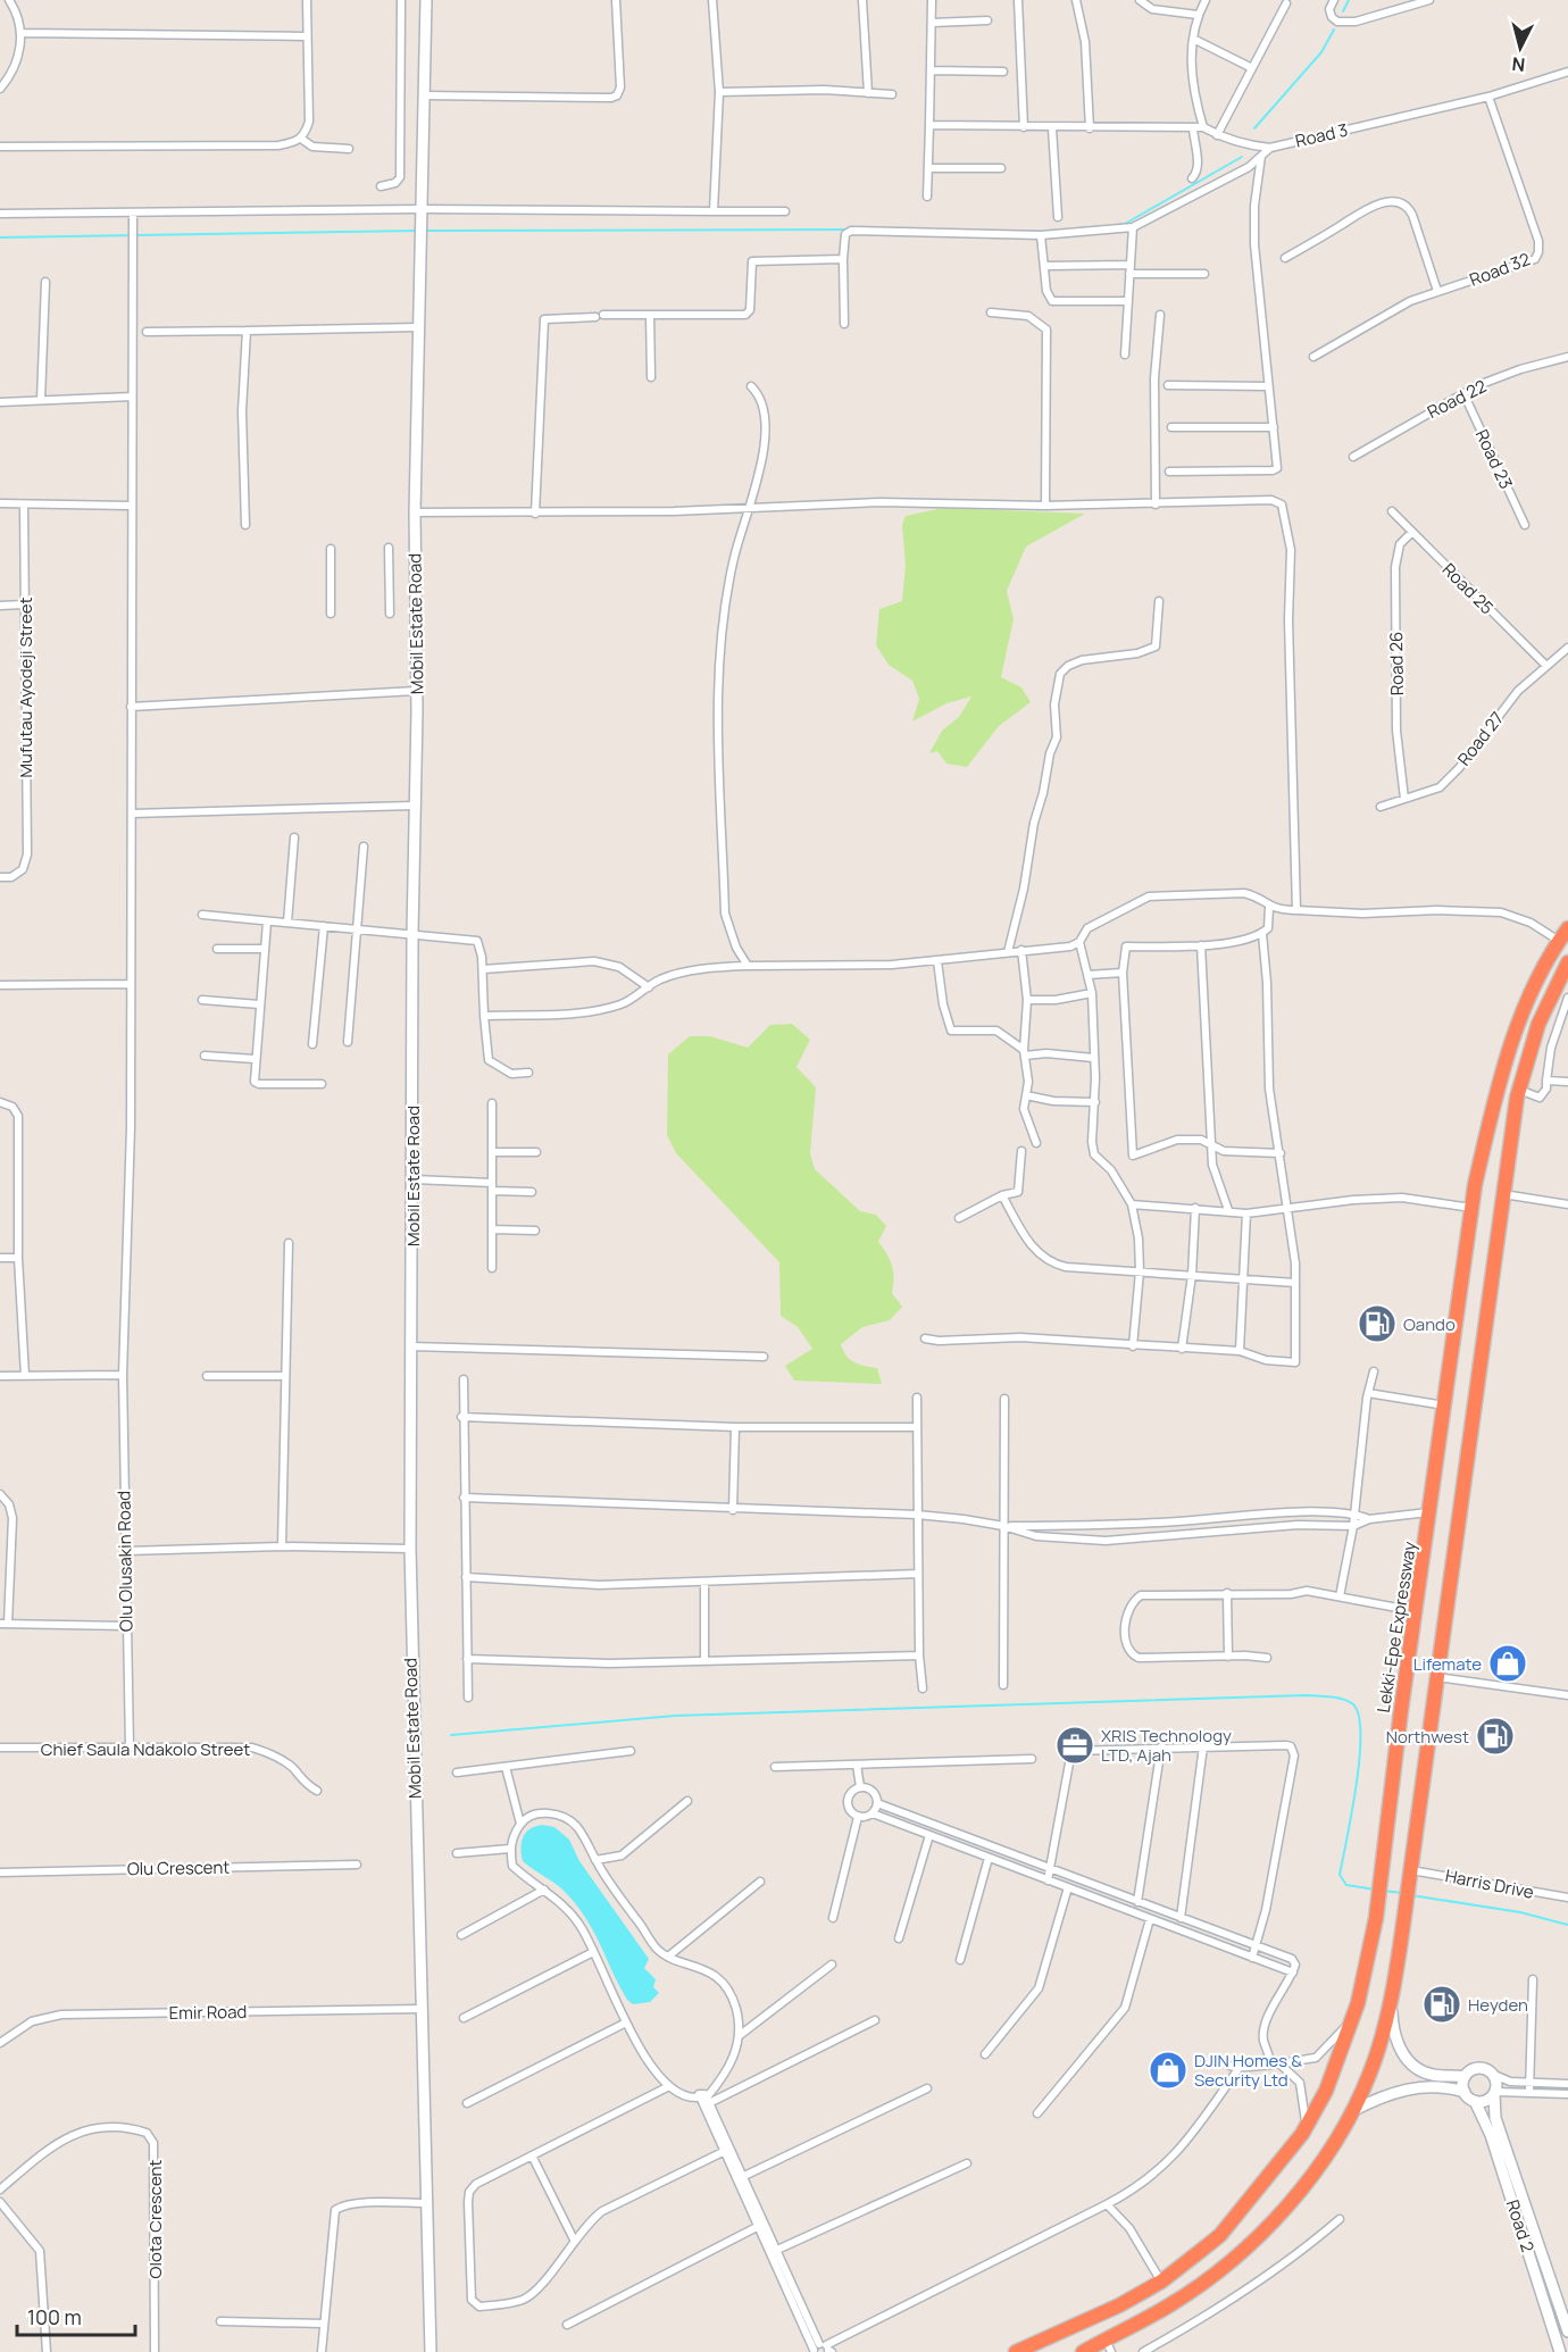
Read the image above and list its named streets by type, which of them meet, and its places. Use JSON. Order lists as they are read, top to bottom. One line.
{"streets":{"highway":["Lekki-Epe Expressway"],"main road":["Mobil Estate Road","Road 2"],"street":["Road 3","Road 32","Road 22","Road 23","Road 25","Road 26","Mufutau Ayodeji Street","Road 27","Olu Olusakin Road","Chief Saula Ndakolo Street","Olu Crescent","Harris Drive","Emir Road","Olota Crescent"]},"crossings":[["Road 3","Road 32"],["Road 22","Road 23"],["Road 25","Road 26"],["Road 25","Road 27"],["Mobil Estate Road","Emir Road"],["Road 26","Road 27"],["Olu Olusakin Road","Chief Saula Ndakolo Street"]],"places":{"fuel station":["Oando","Northwest","Heyden"],"shop":["Lifemate","DJIN Homes & Security Ltd"],"office":["XRIS Technology LTD, Ajah"]},"scale_bar":"100 m","north":"bottom"}
